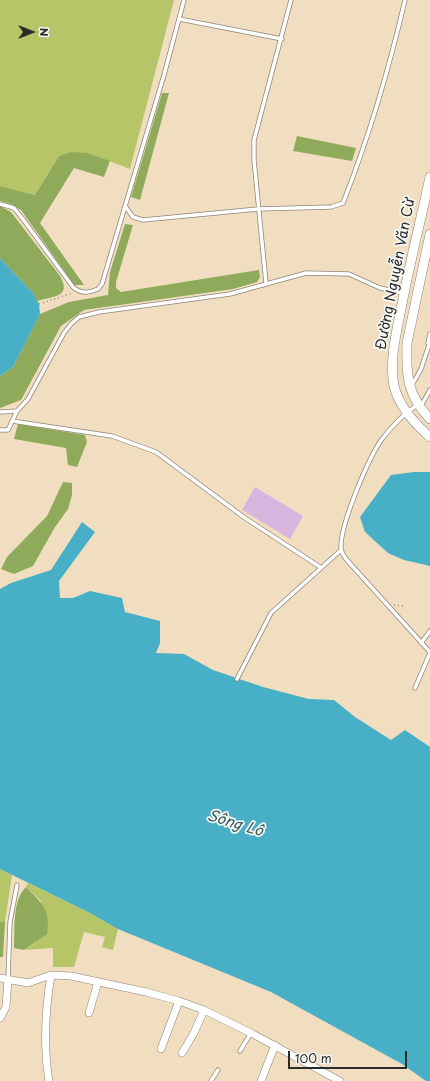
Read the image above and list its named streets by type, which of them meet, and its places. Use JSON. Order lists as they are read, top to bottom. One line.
{"streets":{"main road":["Đường Nguyễn Văn Cừ"]},"water":["Sông Lô"],"scale_bar":"100 m","north":"right"}
